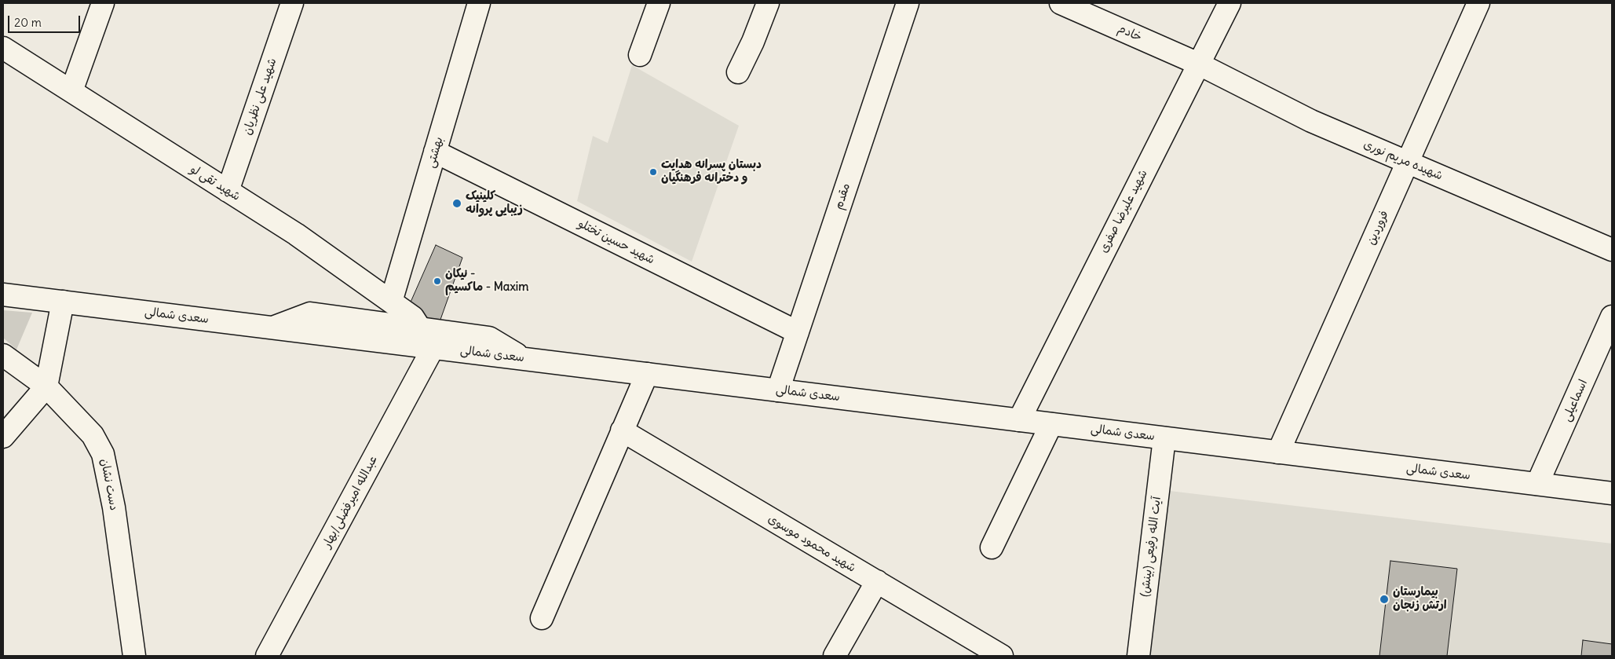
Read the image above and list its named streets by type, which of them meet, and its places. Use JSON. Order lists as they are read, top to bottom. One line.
{"streets":{"street":["خادم","شهید علی نظریان","بهشتی","شهیده مریم نوری","شهید تقی لو","مقدم","شهید علیرضا صفری","فروردین","شهید حسین تختلو","سعدی شمالی","اسماعیلی","دست نشان","عبدالله امیرفضلی/بهار","شهید محمود موسوی","آیت الله رفیعی (بینش)"]},"crossings":[["خادم","شهیده مریم نوری"],["خادم","شهید علیرضا صفری"],["شهید علی نظریان","شهید تقی لو"],["بهشتی","شهید تقی لو"],["بهشتی","شهید حسین تختلو"],["شهیده مریم نوری","شهید علیرضا صفری"],["شهیده مریم نوری","فروردین"],["مقدم","شهید حسین تختلو"],["مقدم","سعدی شمالی"],["شهید علیرضا صفری","سعدی شمالی"],["فروردین","سعدی شمالی"],["سعدی شمالی","اسماعیلی"],["سعدی شمالی","عبدالله امیرفضلی/بهار"],["سعدی شمالی","آیت الله رفیعی (بینش)"]],"places":["دبستان پسرانه هدایت و دخترانه فرهنگیان","کلینیک زیبایی پروانه","نیکان - ماکسیم - Maxim","بیمارستان ارتش زنجان"],"scale_bar":"20 m"}
